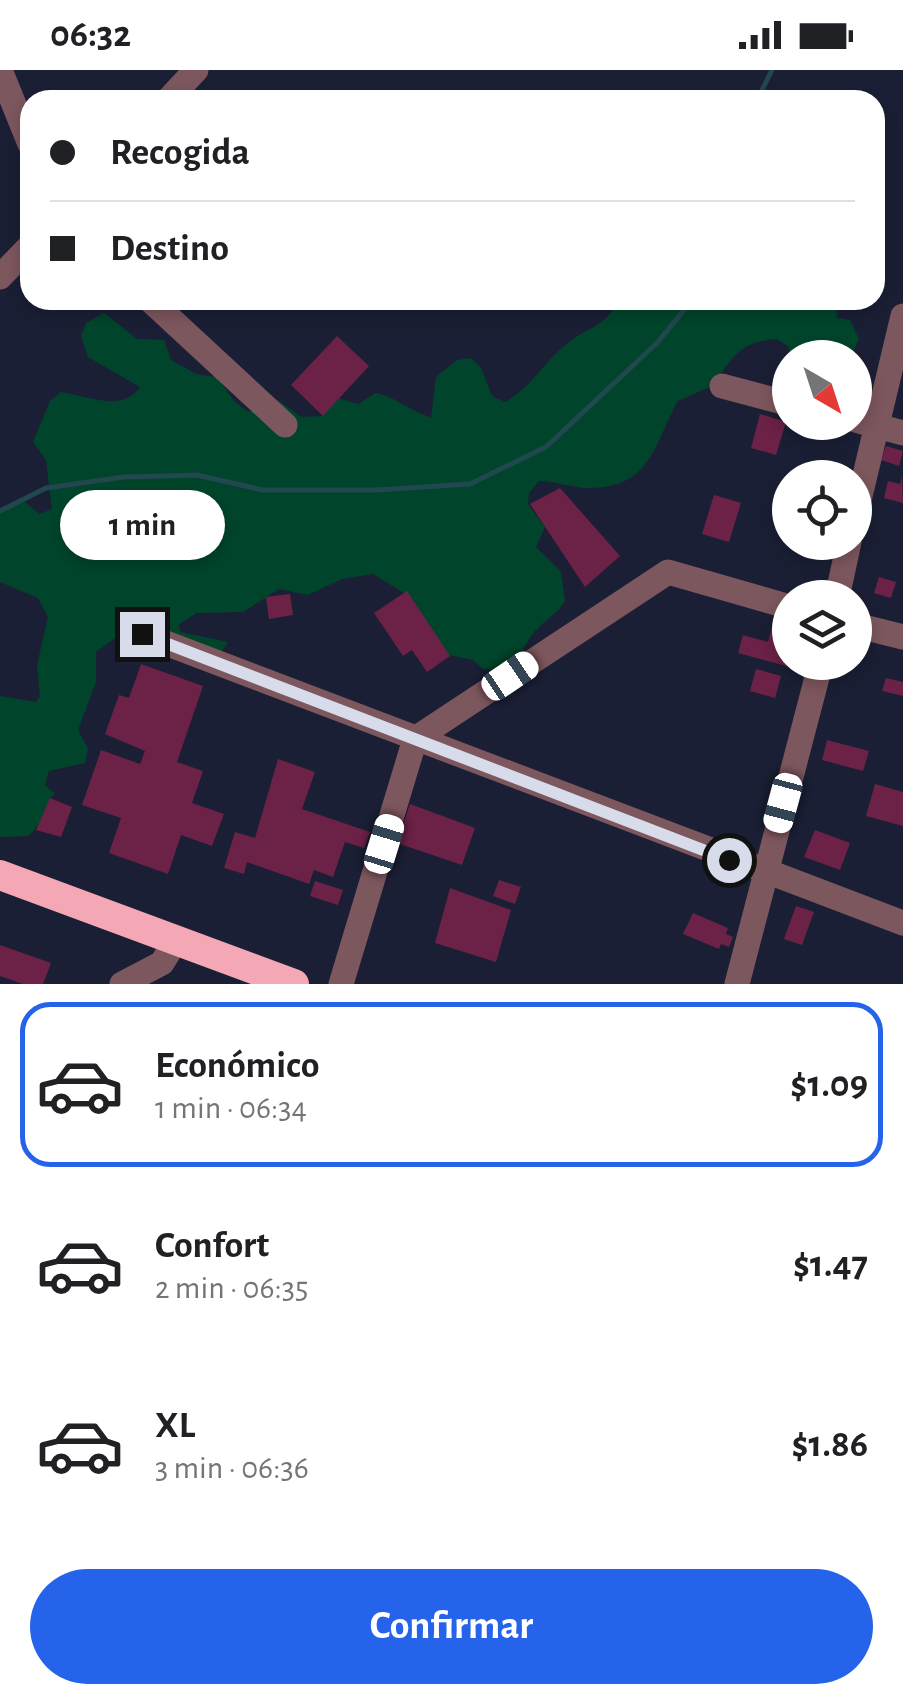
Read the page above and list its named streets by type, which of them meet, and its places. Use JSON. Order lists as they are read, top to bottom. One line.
{"north":"bottom right","page":{"status":"06:32","banner":["Recogida","Destino"],"bubble":"1 min","list":[{"name":"Económico","note":"1 min · 06:34","value":"$1.09"},{"name":"Confort","note":"2 min · 06:35","value":"$1.47"},{"name":"XL","note":"3 min · 06:36","value":"$1.86"}],"buttons":"Confirmar"}}
